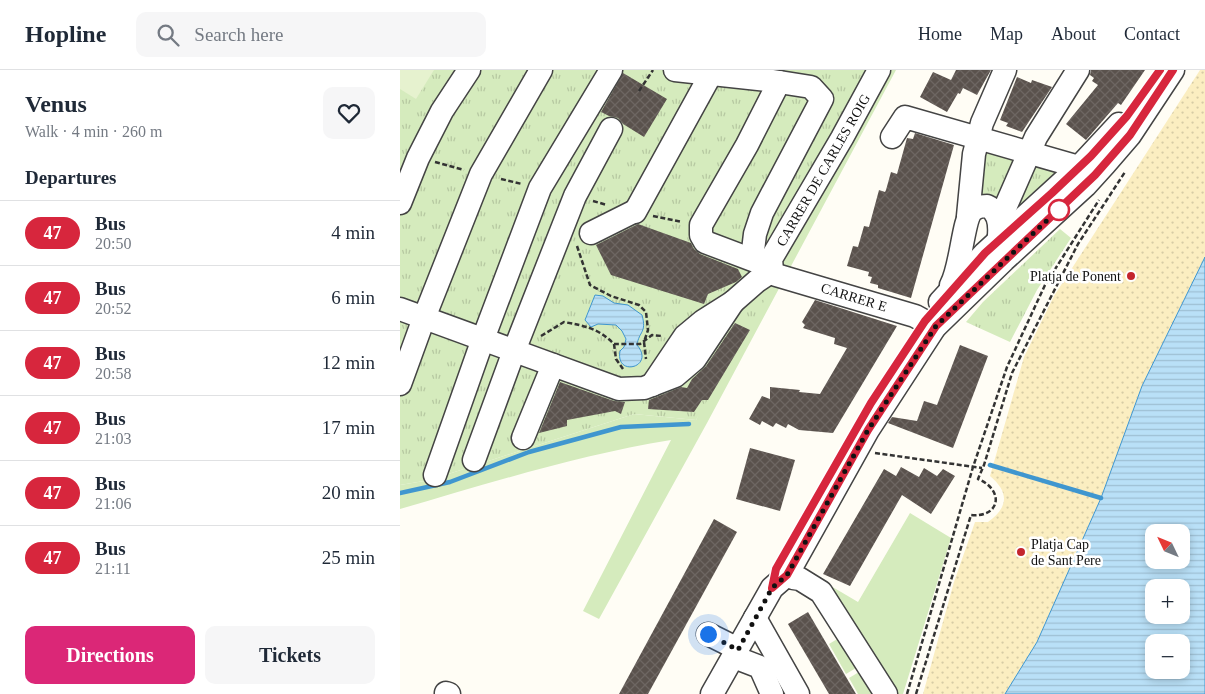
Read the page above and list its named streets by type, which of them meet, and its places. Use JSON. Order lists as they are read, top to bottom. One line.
{"streets":{"street":["CARRER DE CARLES ROIG","CARRER E"]},"crossings":[["CARRER DE CARLES ROIG","CARRER E"]],"places":["Platja de Ponent","Platja Cap de Sant Pere"],"lines":["bus line 47"],"north":"top left","page":{"header":"Hopline","search":"Search here","nav":["Home","Map","About","Contact"],"heading":[["Venus","Walk · 4 min · 260 m"],"Departures"],"list":[{"mark":"47","name":"Bus","note":"20:50","value":"4 min"},{"mark":"47","name":"Bus","note":"20:52","value":"6 min"},{"mark":"47","name":"Bus","note":"20:58","value":"12 min"},{"mark":"47","name":"Bus","note":"21:03","value":"17 min"},{"mark":"47","name":"Bus","note":"21:06","value":"20 min"},{"mark":"47","name":"Bus","note":"21:11","value":"25 min"}],"map_buttons":["+","−"],"buttons":["Directions","Tickets"]}}
